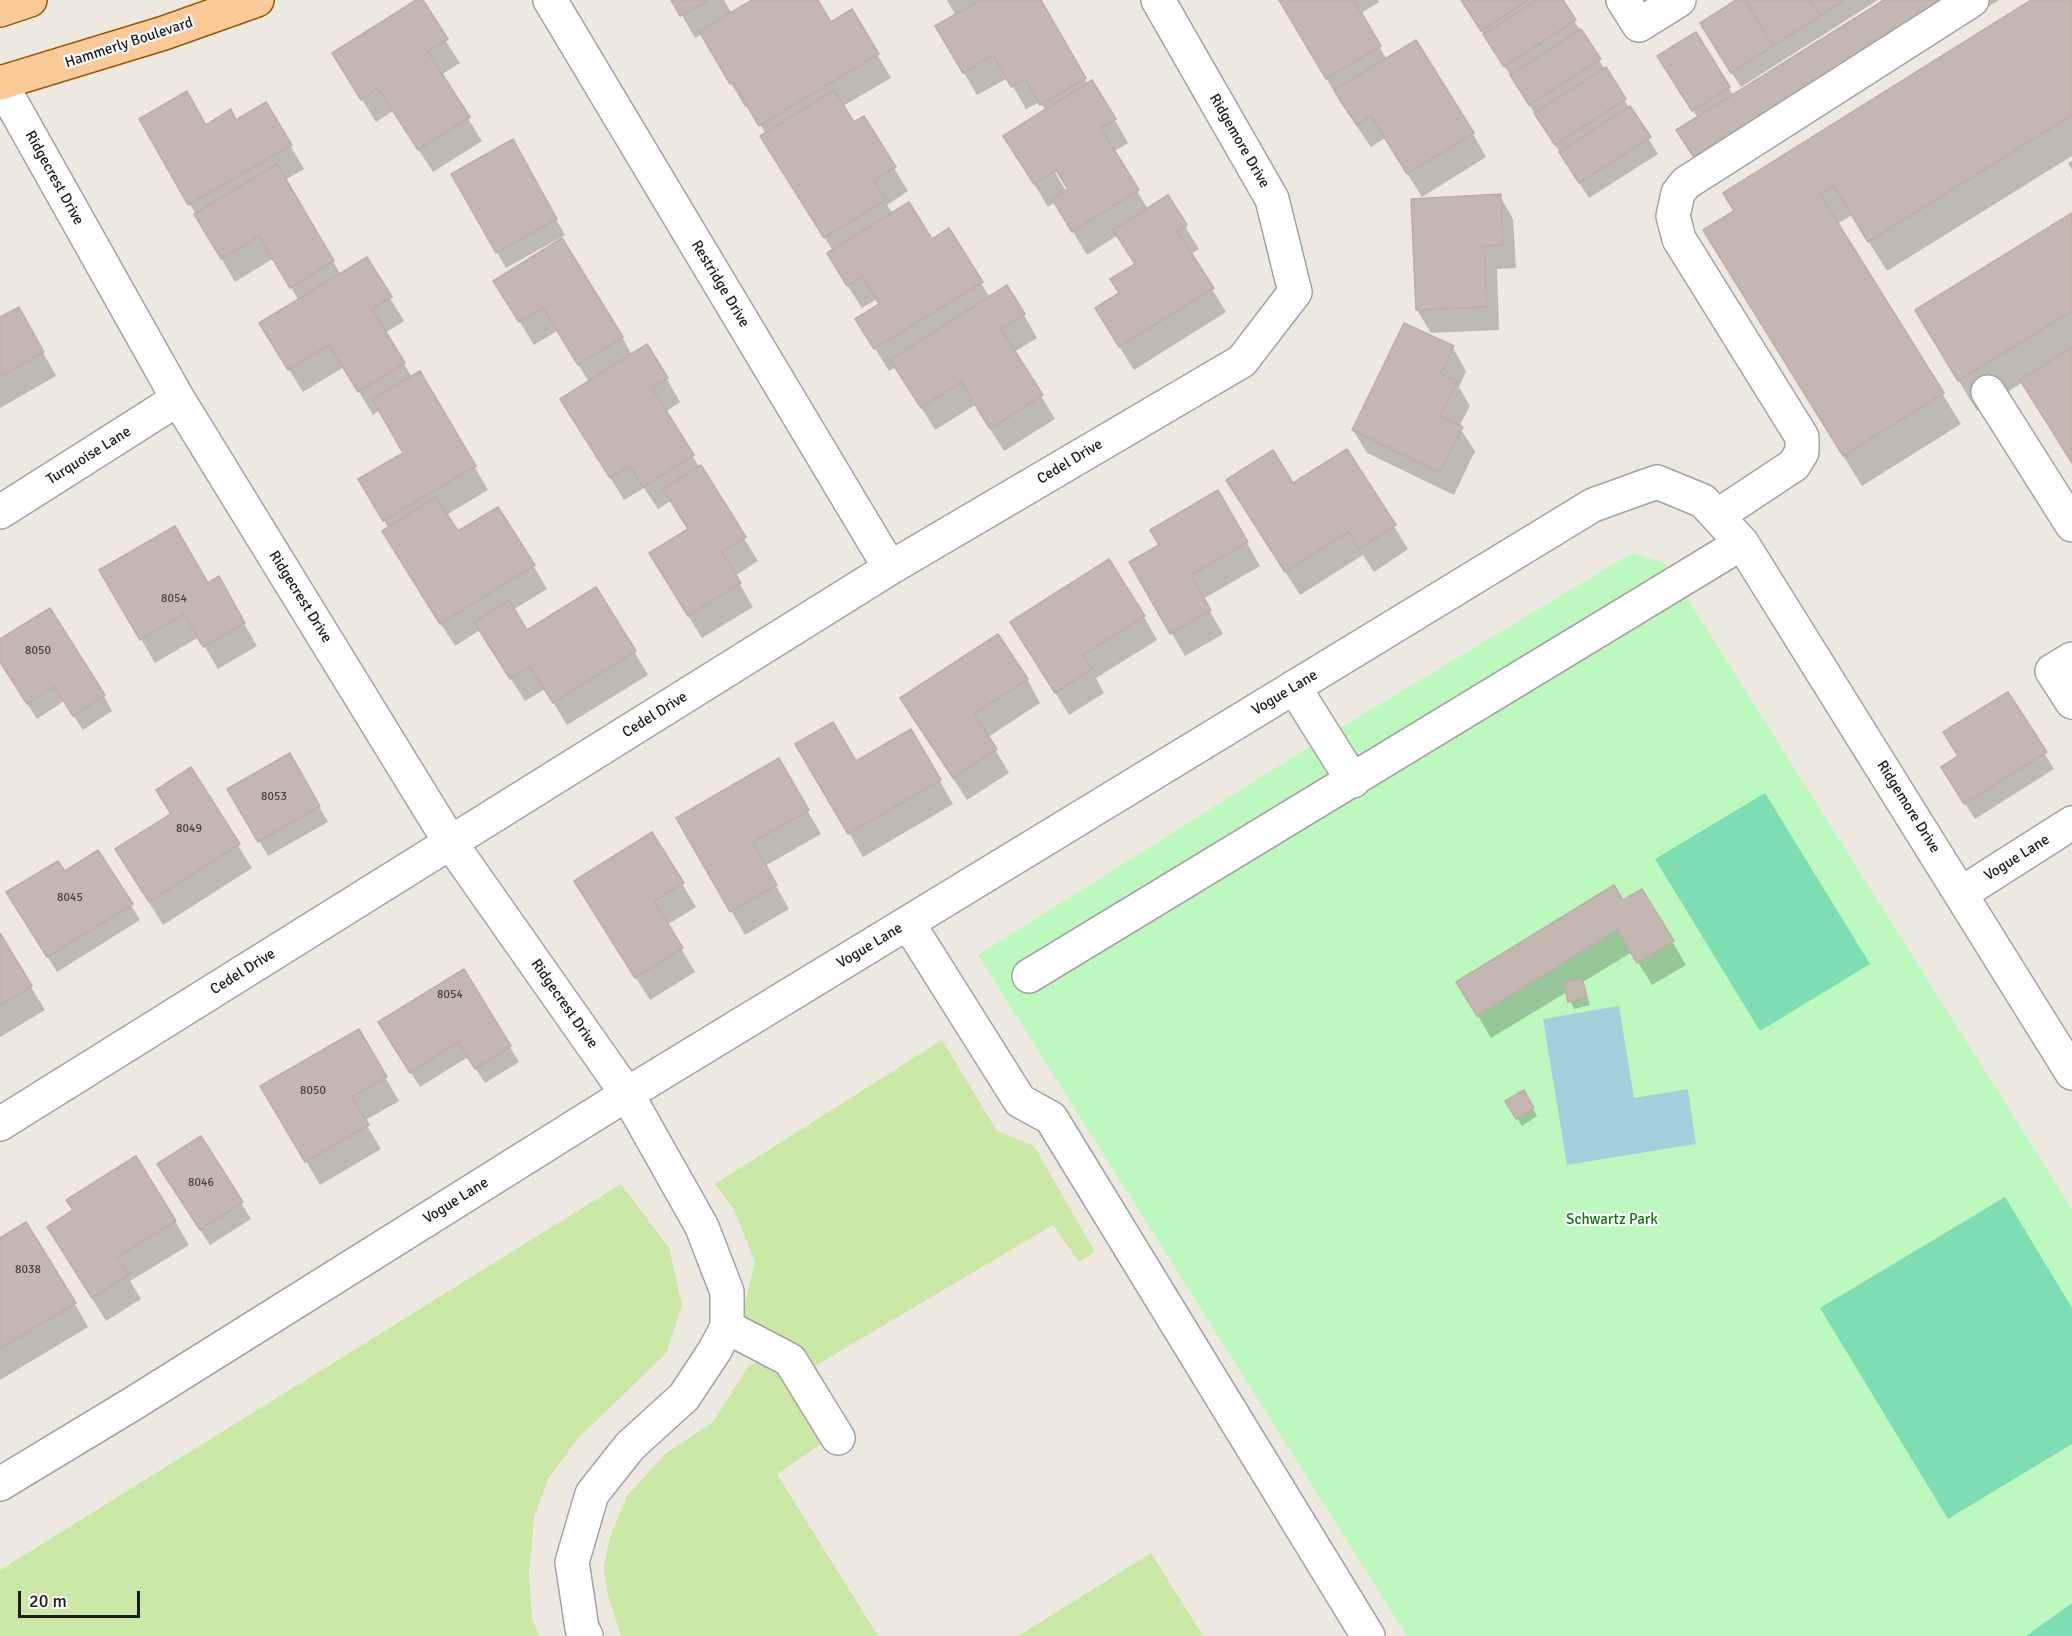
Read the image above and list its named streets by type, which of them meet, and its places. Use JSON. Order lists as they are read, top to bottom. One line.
{"streets":{"main road":["Hammerly Boulevard"],"street":["Ridgemore Drive","Ridgecrest Drive","Restridge Drive","Turquoise Lane","Cedel Drive","Vogue Lane"]},"crossings":[["Hammerly Boulevard","Ridgecrest Drive"],["Ridgemore Drive","Cedel Drive"],["Ridgemore Drive","Vogue Lane"],["Ridgecrest Drive","Turquoise Lane"],["Ridgecrest Drive","Cedel Drive"],["Ridgecrest Drive","Vogue Lane"],["Restridge Drive","Cedel Drive"]],"parks":["Schwartz Park"],"house_numbers":["8054","8050","8053","8049","8045","8054","8050","8046","8038"],"scale_bar":"20 m"}
